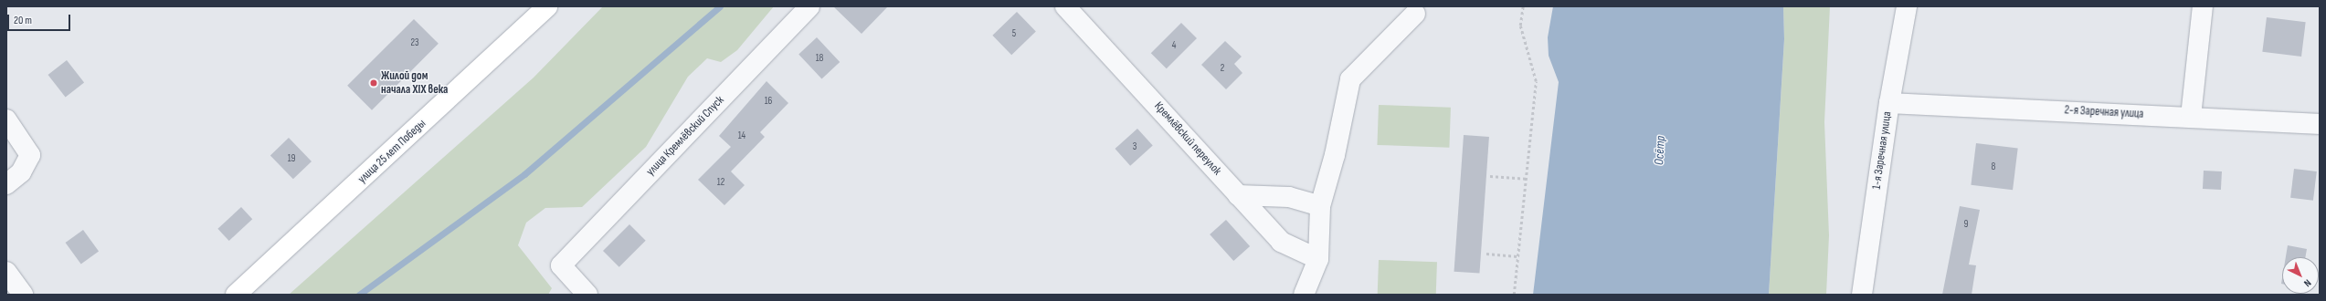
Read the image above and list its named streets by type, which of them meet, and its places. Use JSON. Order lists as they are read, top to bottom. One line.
{"streets":{"main road":["улица 25 лет Победы"],"street":["2-я Заречная улица","улица Кремлёвский Спуск","Кремлёвский переулок","1-я Заречная улица"]},"crossings":[["2-я Заречная улица","1-я Заречная улица"]],"water":["Осётр"],"places":["Жилой дом начала XIX века"],"house_numbers":["5","23","4","18","2","16","14","3","19","8","12","9"],"scale_bar":"20 m","north":"bottom right"}
